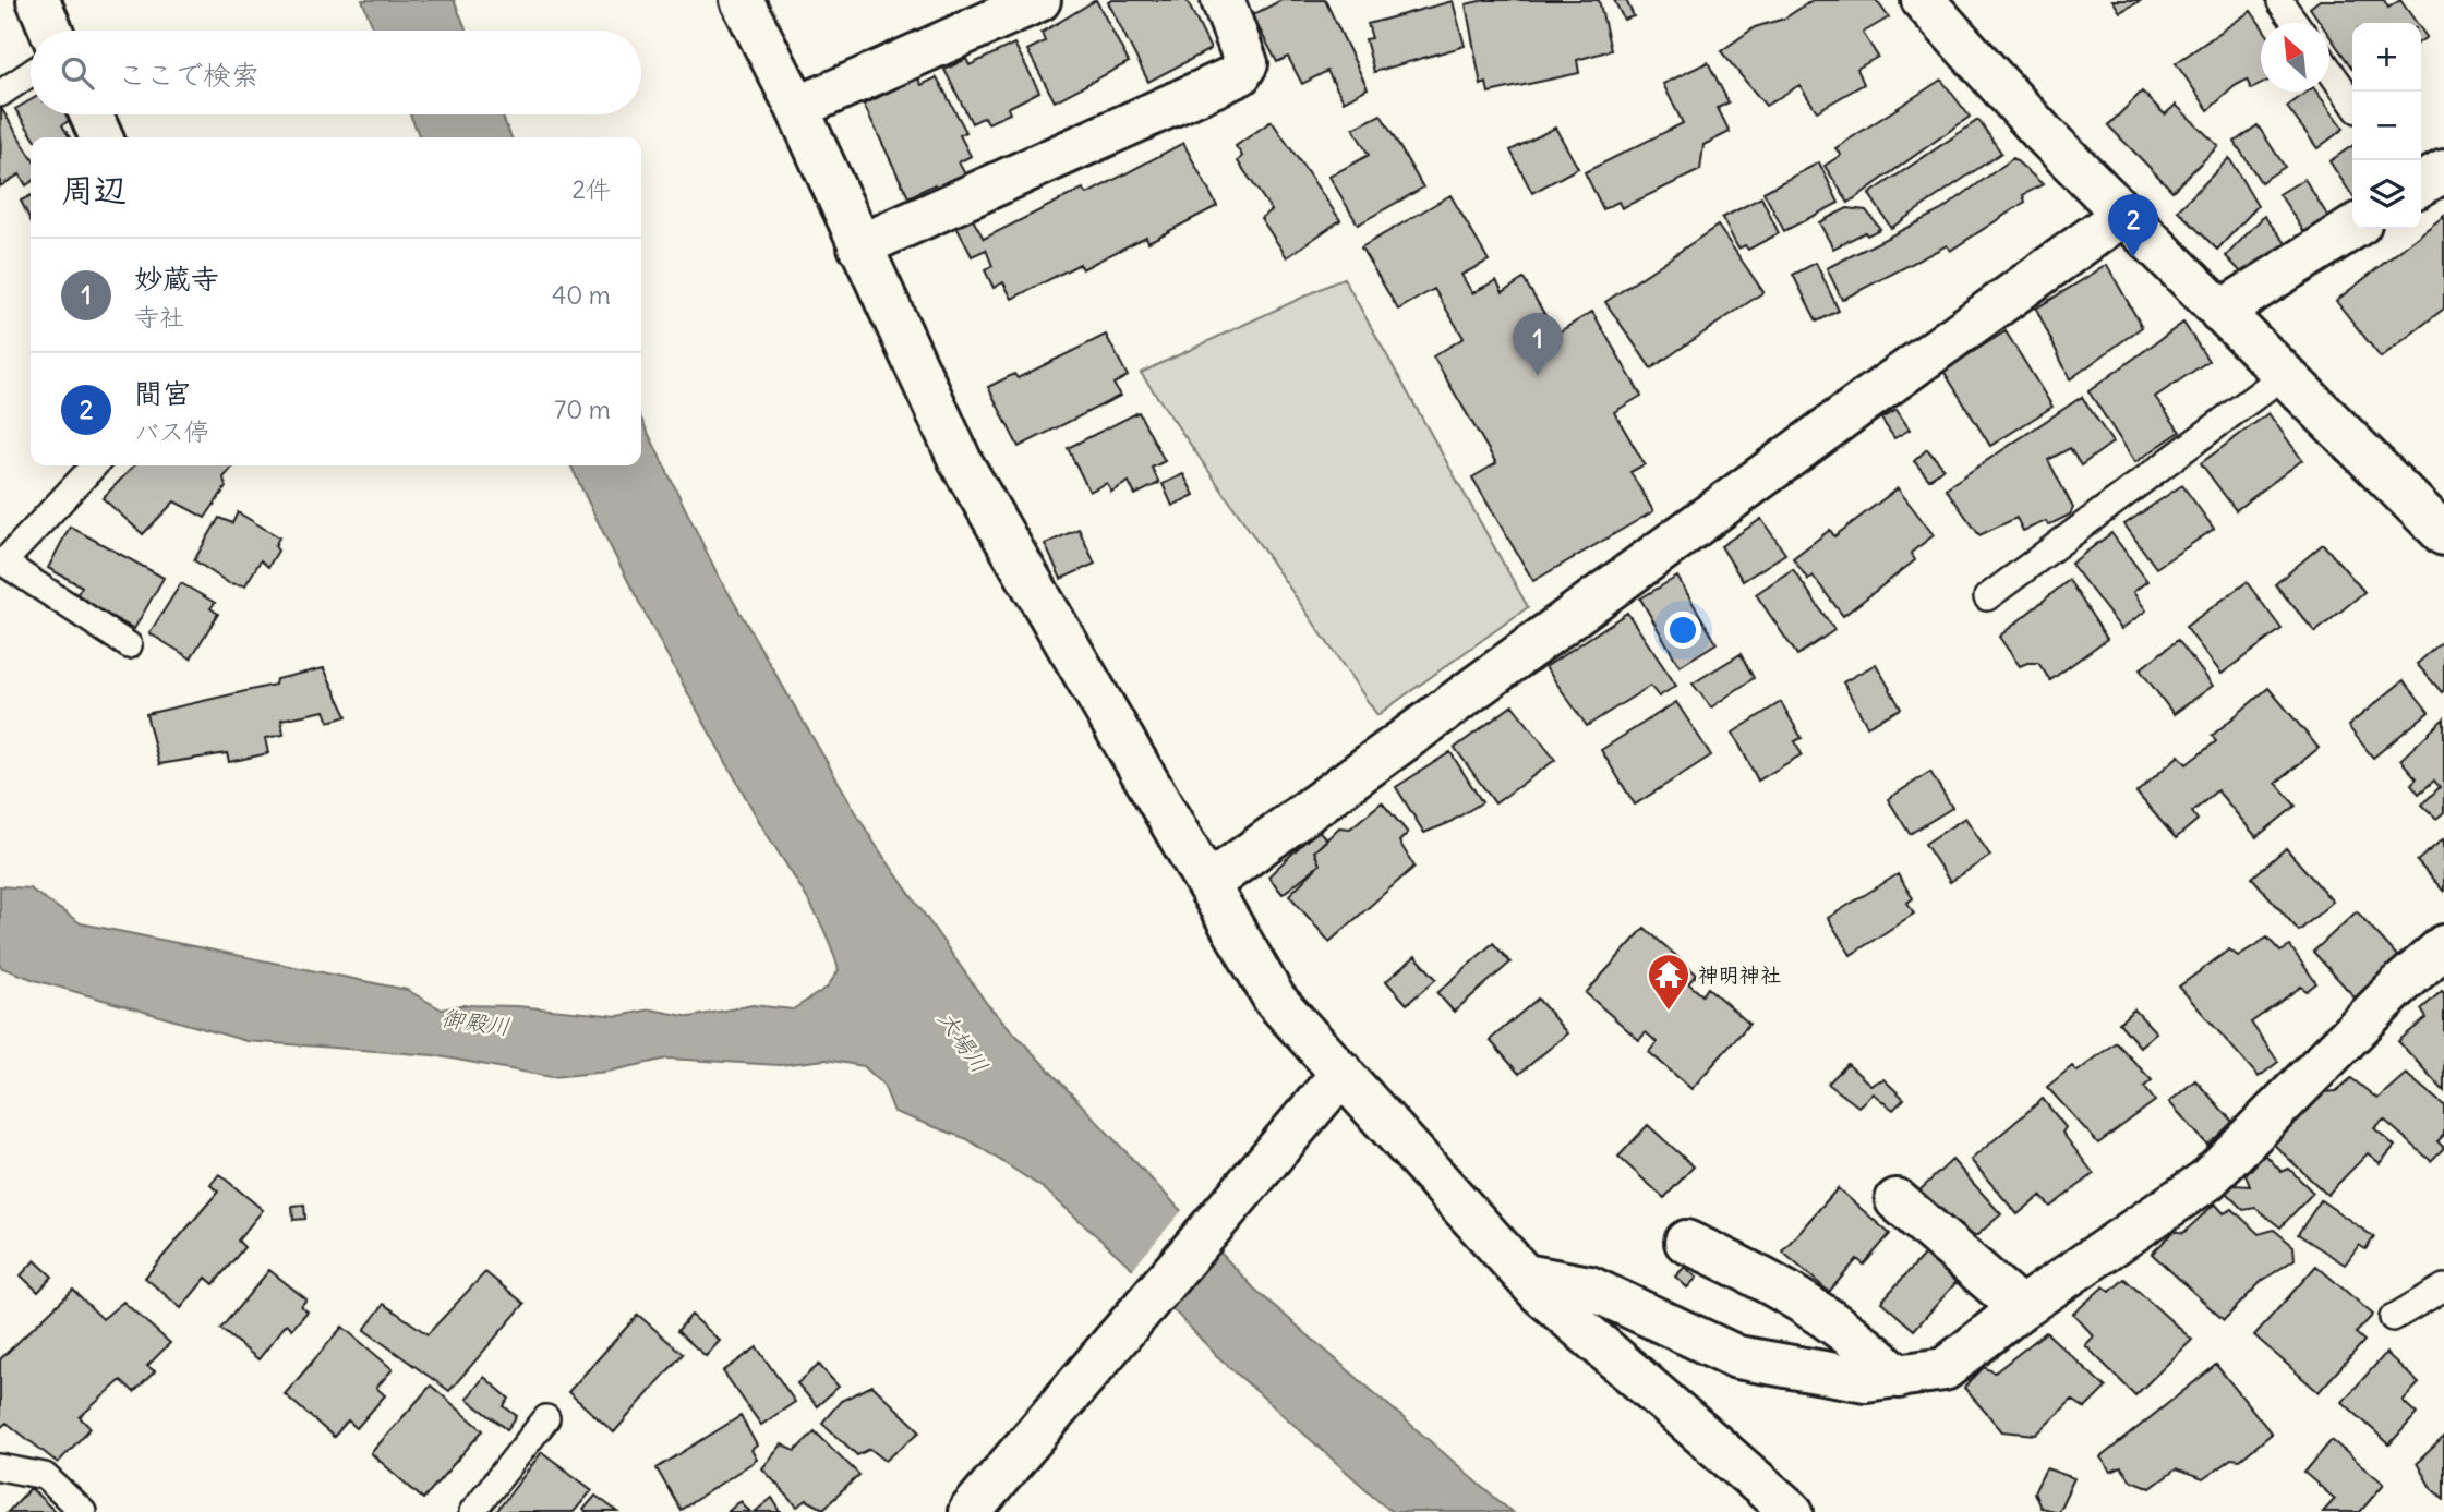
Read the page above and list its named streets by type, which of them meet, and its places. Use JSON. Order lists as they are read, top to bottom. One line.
{"water":["御殿川","大場川"],"places":{"temple":["神明神社"]},"north":"top left","page":{"map_buttons":["+","−"],"search":"ここで検索","heading":["周辺","2件"],"pins":["2","1"],"list":[{"mark":"1","name":"妙蔵寺","note":"寺社","value":"40 m"},{"mark":"2","name":"間宮","note":"バス停","value":"70 m"}]}}
